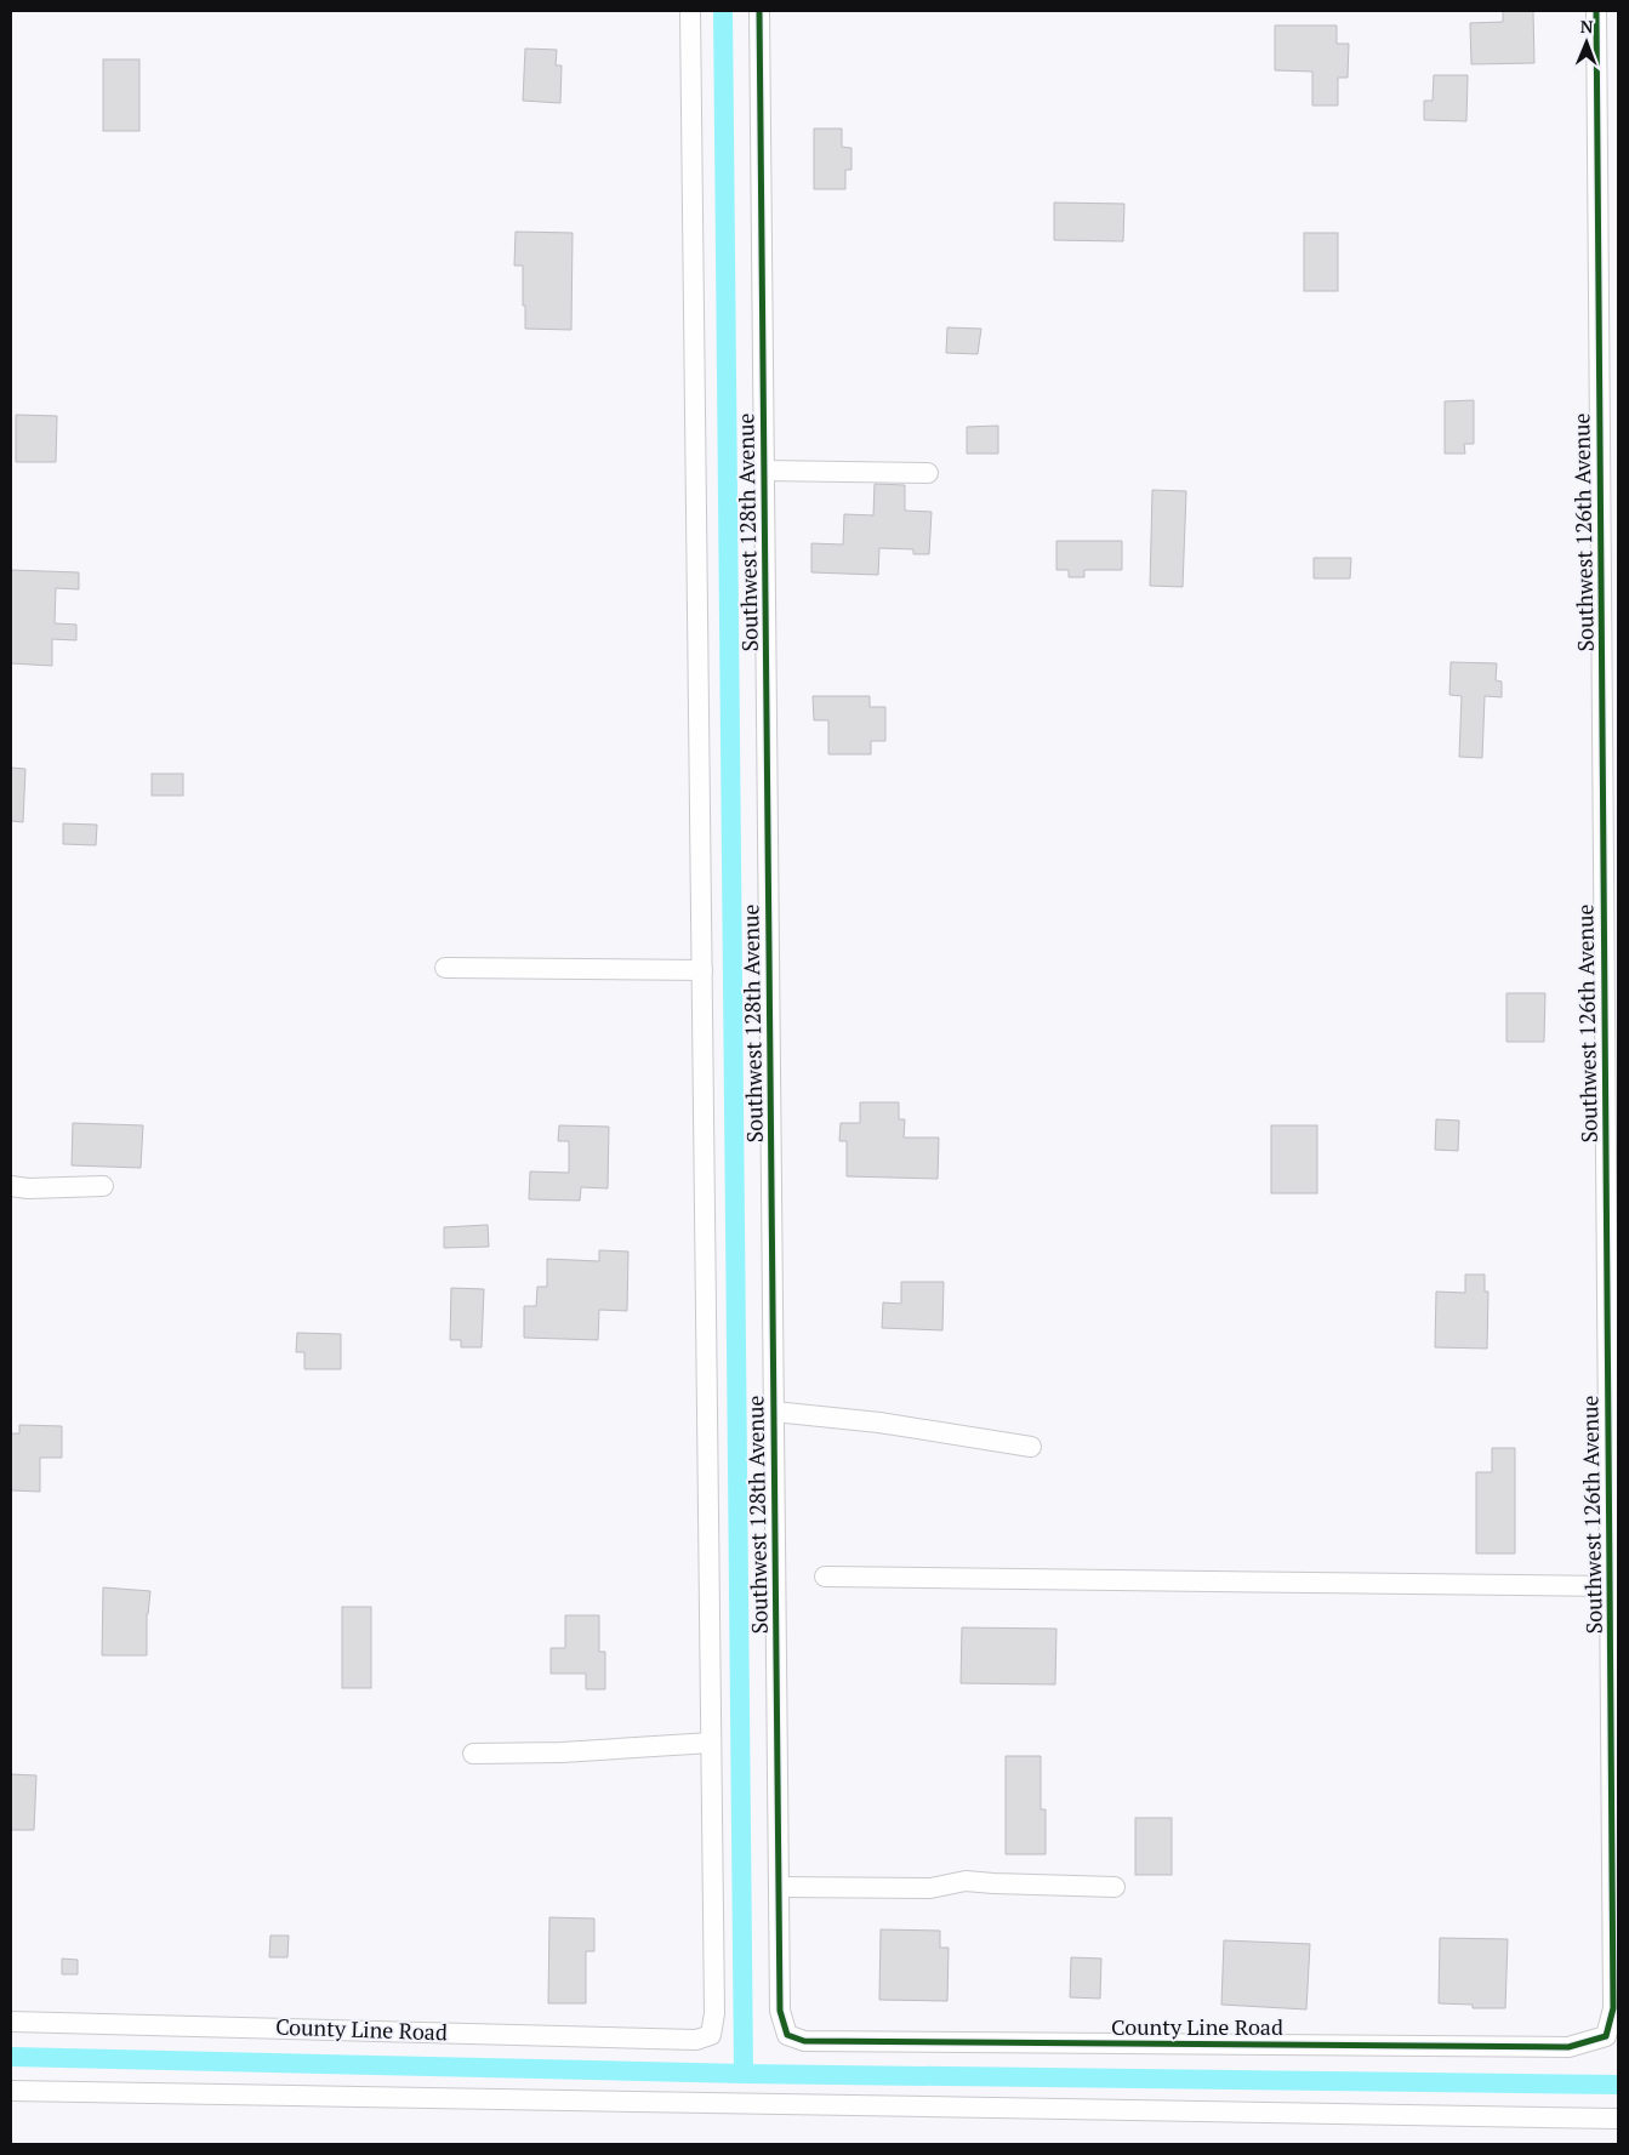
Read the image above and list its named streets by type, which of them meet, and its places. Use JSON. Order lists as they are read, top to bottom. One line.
{"streets":{"street":["Southwest 128th Avenue","Southwest 126th Avenue","County Line Road"]},"crossings":[["Southwest 128th Avenue","County Line Road"],["Southwest 126th Avenue","County Line Road"]],"north":"top"}
